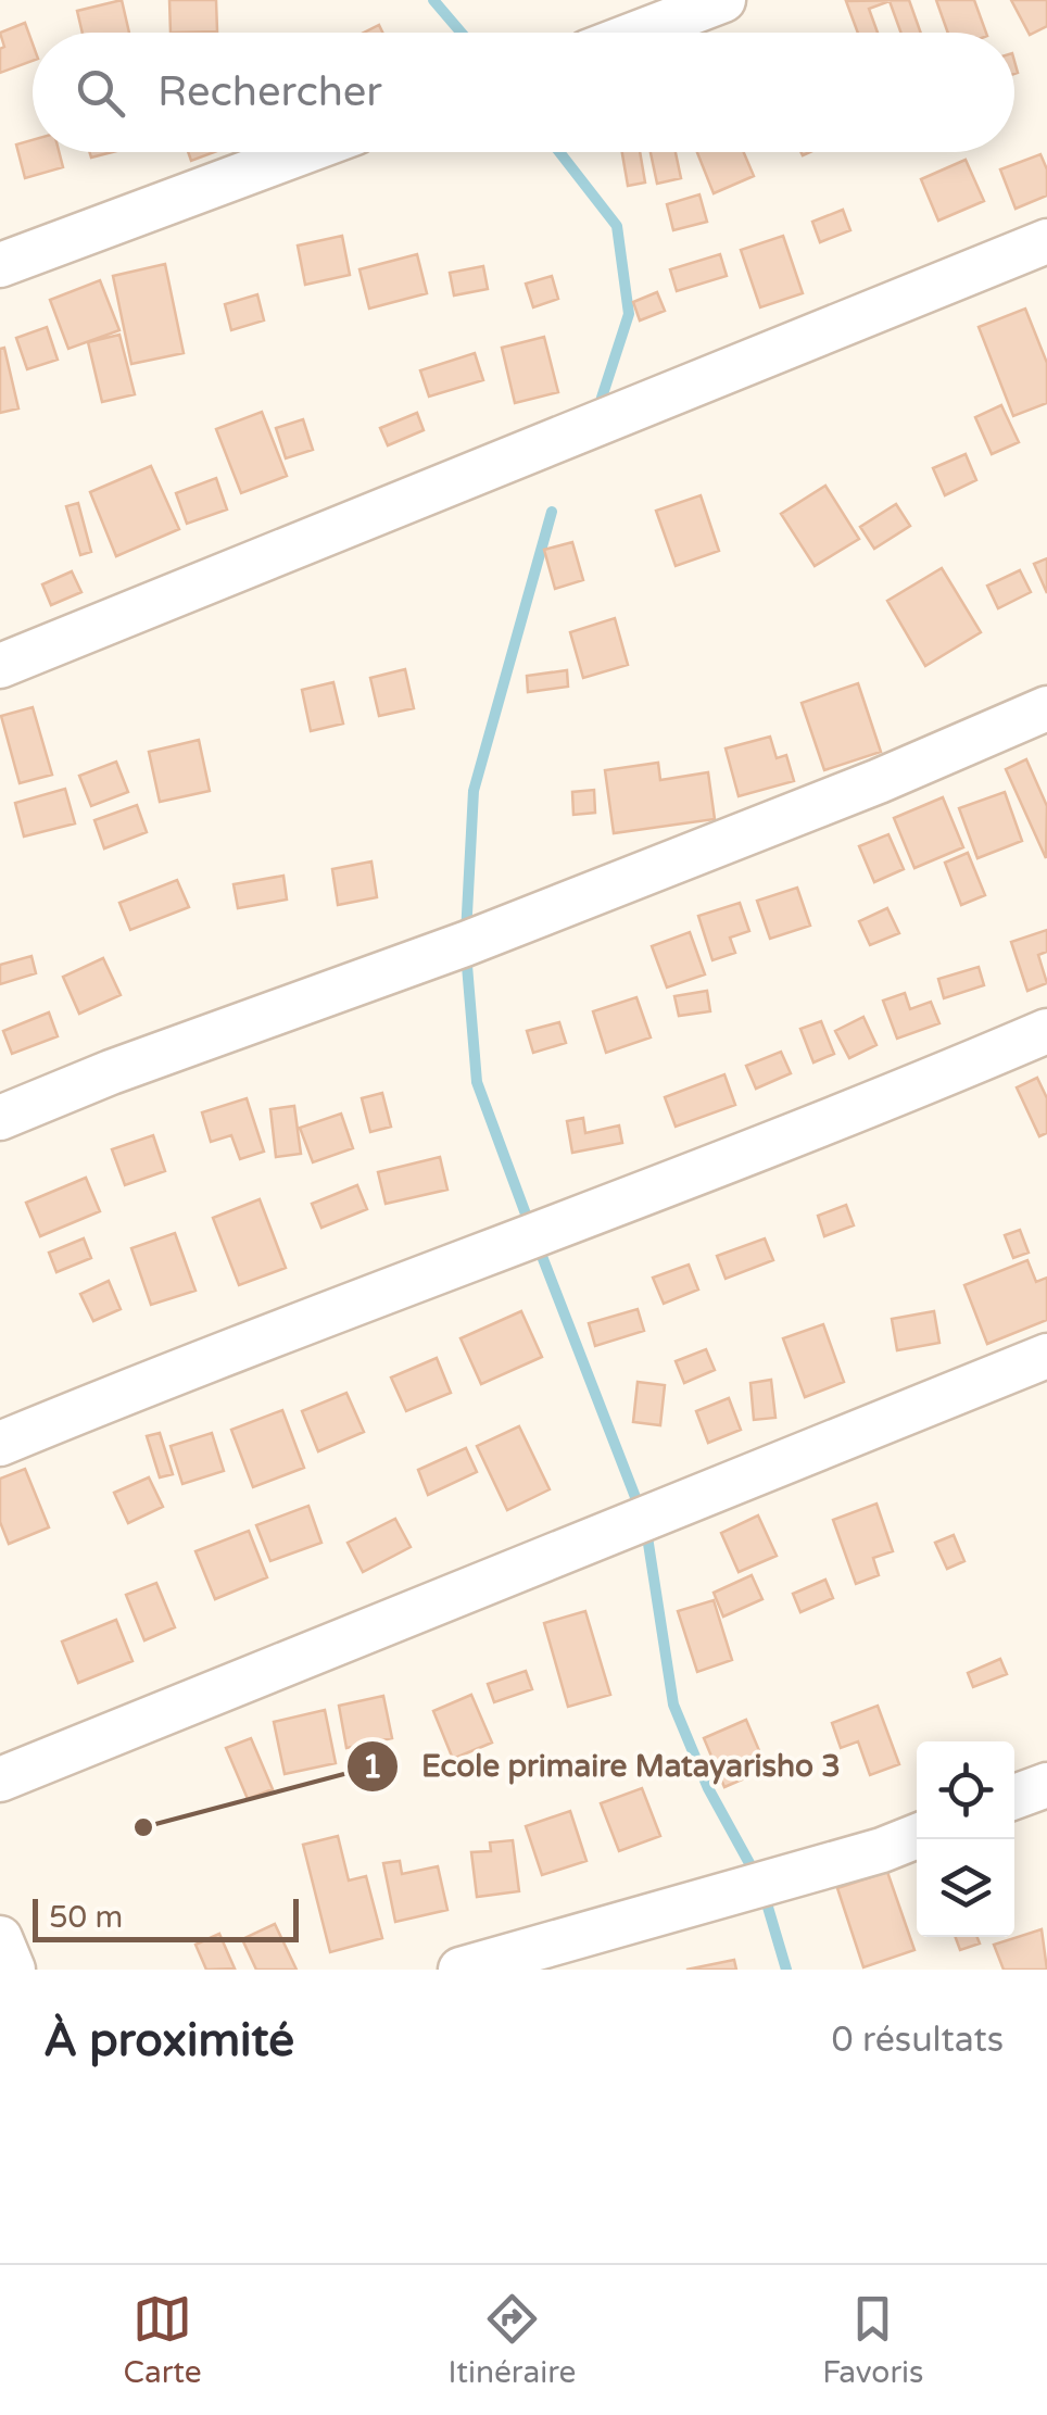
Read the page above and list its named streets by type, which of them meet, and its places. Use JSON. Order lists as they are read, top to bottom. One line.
{"places":["Ecole primaire Matayarisho 3"],"scale_bar":"50 m","page":{"search":"Rechercher","scale":"50 m","heading":["À proximité","0 résultats"],"nav":["Carte","Itinéraire","Favoris"]}}
